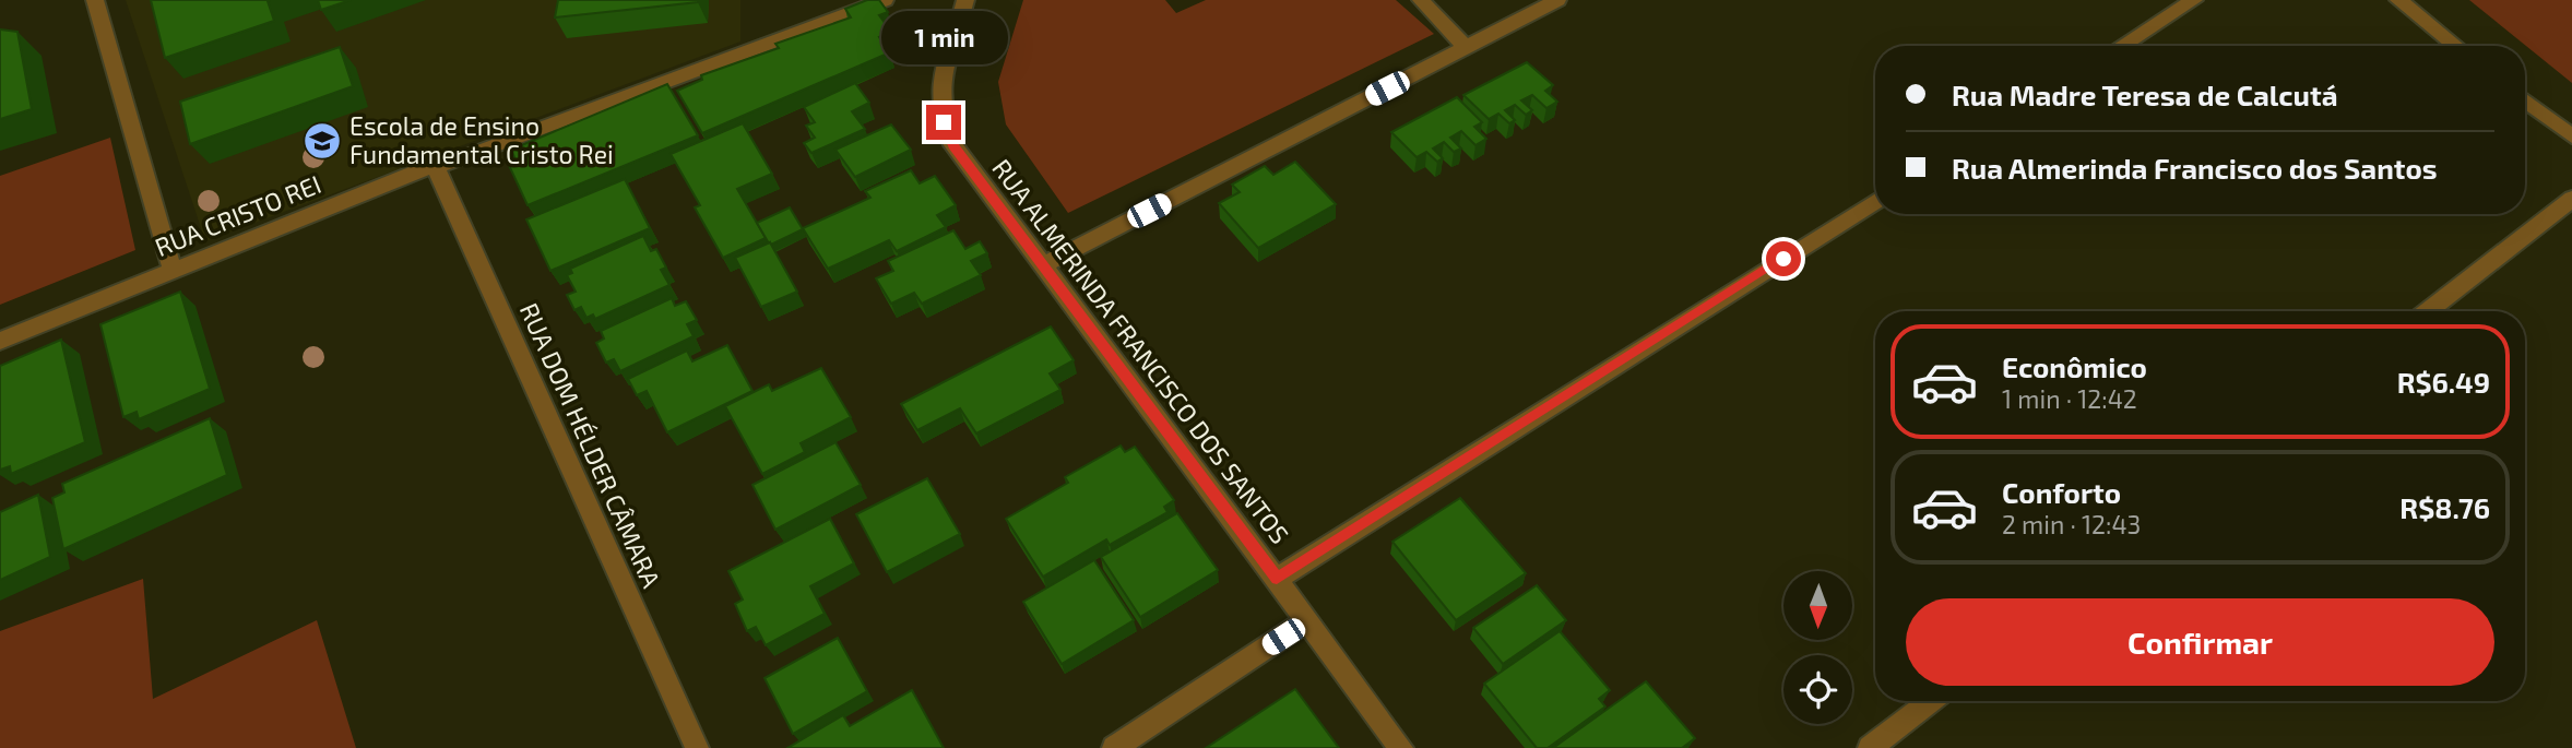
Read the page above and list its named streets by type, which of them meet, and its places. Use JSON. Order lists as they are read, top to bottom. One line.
{"streets":{"street":["RUA CRISTO REI","RUA ALMERINDA FRANCISCO DOS SANTOS","RUA DOM HÉLDER CÂMARA"]},"crossings":[["RUA CRISTO REI","RUA DOM HÉLDER CÂMARA"]],"places":{"school or university":["Escola de Ensino Fundamental Cristo Rei"]},"north":"bottom","page":{"bubble":"1 min","banner":["Rua Madre Teresa de Calcutá","Rua Almerinda Francisco dos Santos"],"list":[{"name":"Econômico","note":"1 min · 12:42","value":"R$6.49"},{"name":"Conforto","note":"2 min · 12:43","value":"R$8.76"}],"buttons":"Confirmar"}}
